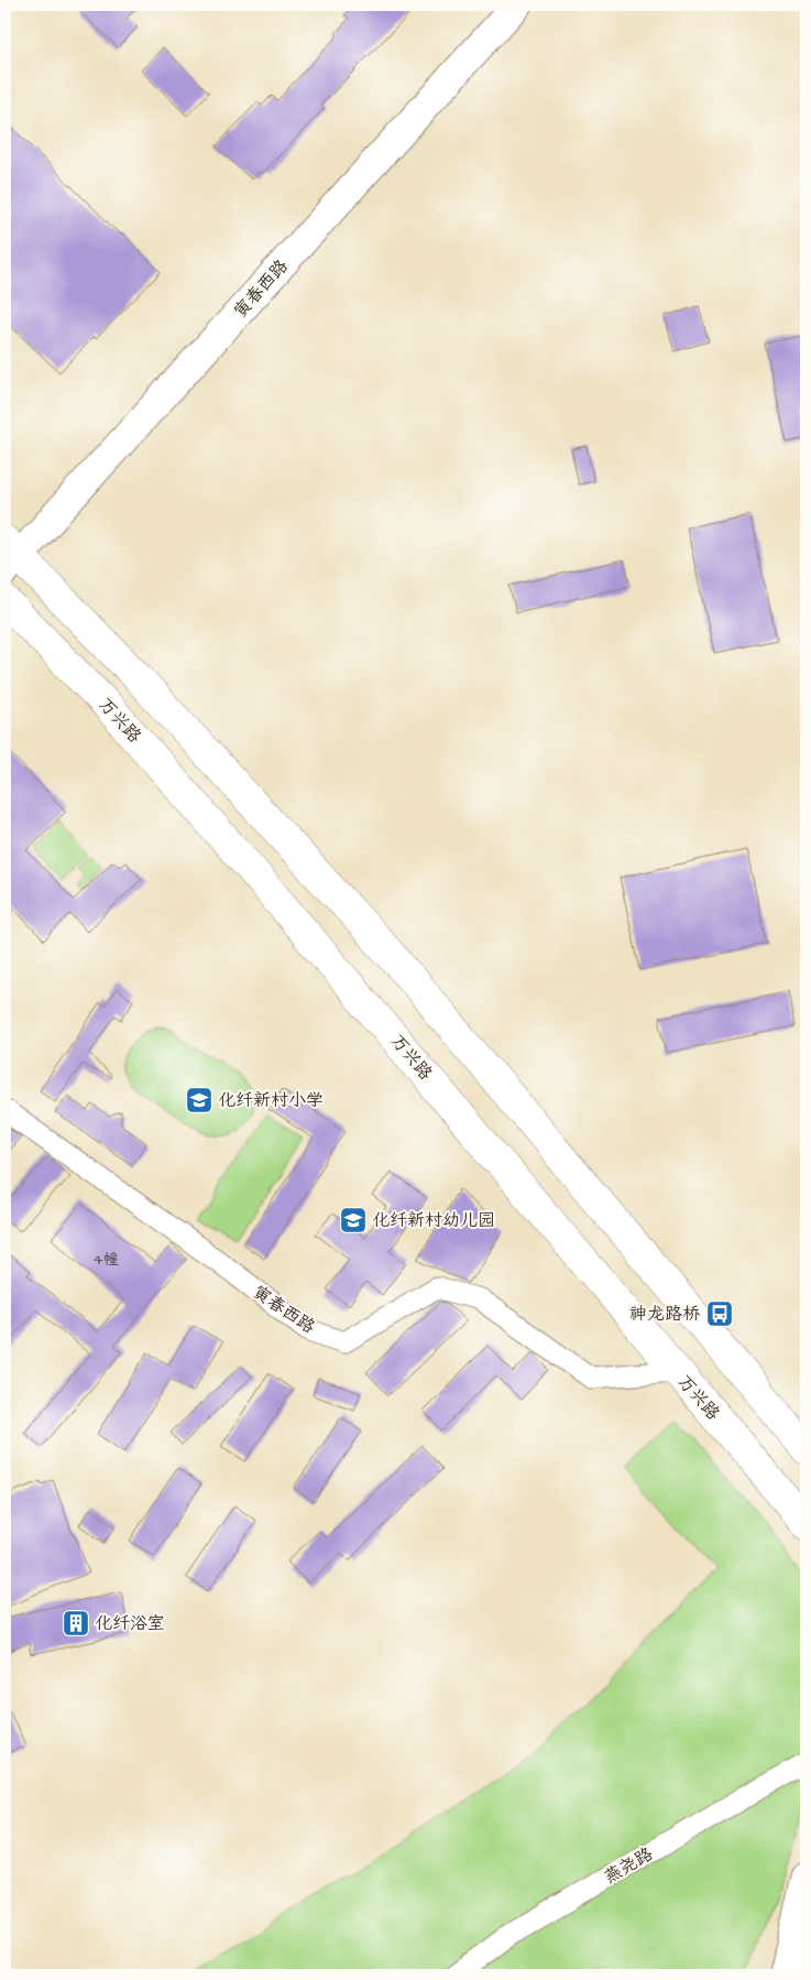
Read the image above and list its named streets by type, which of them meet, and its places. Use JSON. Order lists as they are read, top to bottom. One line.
{"streets":{"main road":["万兴路"],"street":["寅春西路","燕尧路"]},"crossings":[["寅春西路","万兴路"]],"places":{"school or university":["化纤新村小学","化纤新村幼儿园"],"bus stop":["神龙路桥"],"building":["化纤浴室"]},"house_numbers":["4幢"]}
